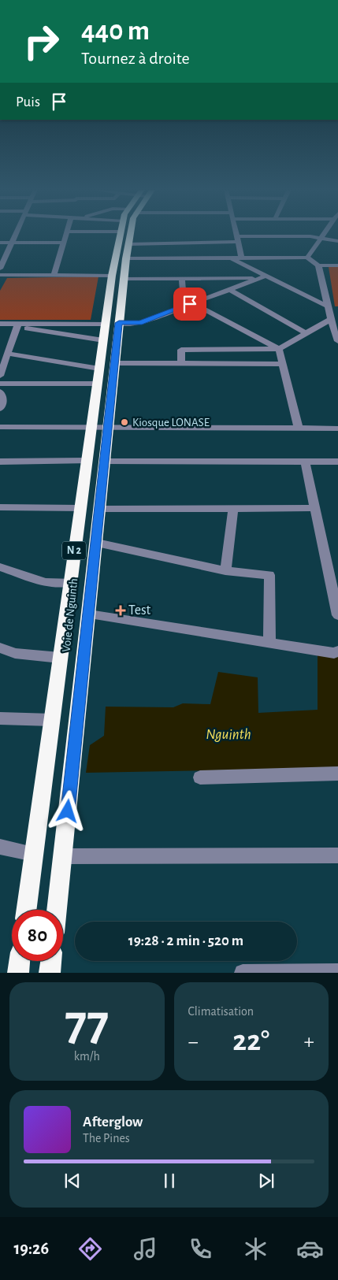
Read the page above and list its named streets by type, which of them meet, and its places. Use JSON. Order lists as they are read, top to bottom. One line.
{"streets":{"highway":["N 2","Voie de Nguinth"]},"water":["Nguinth"],"places":{"other":["Kiosque LONASE"],"health":["Test"]},"page":{"turn":["440 m","Tournez à droite"],"then":"Puis","limit":"80","trip":"19:28 · 2 min · 520 m","tile":[["77","km/h"],"Climatisation"],"heat":["−","22°","+"],"song":["Afterglow","The Pines"],"tabs":"19:26"}}
